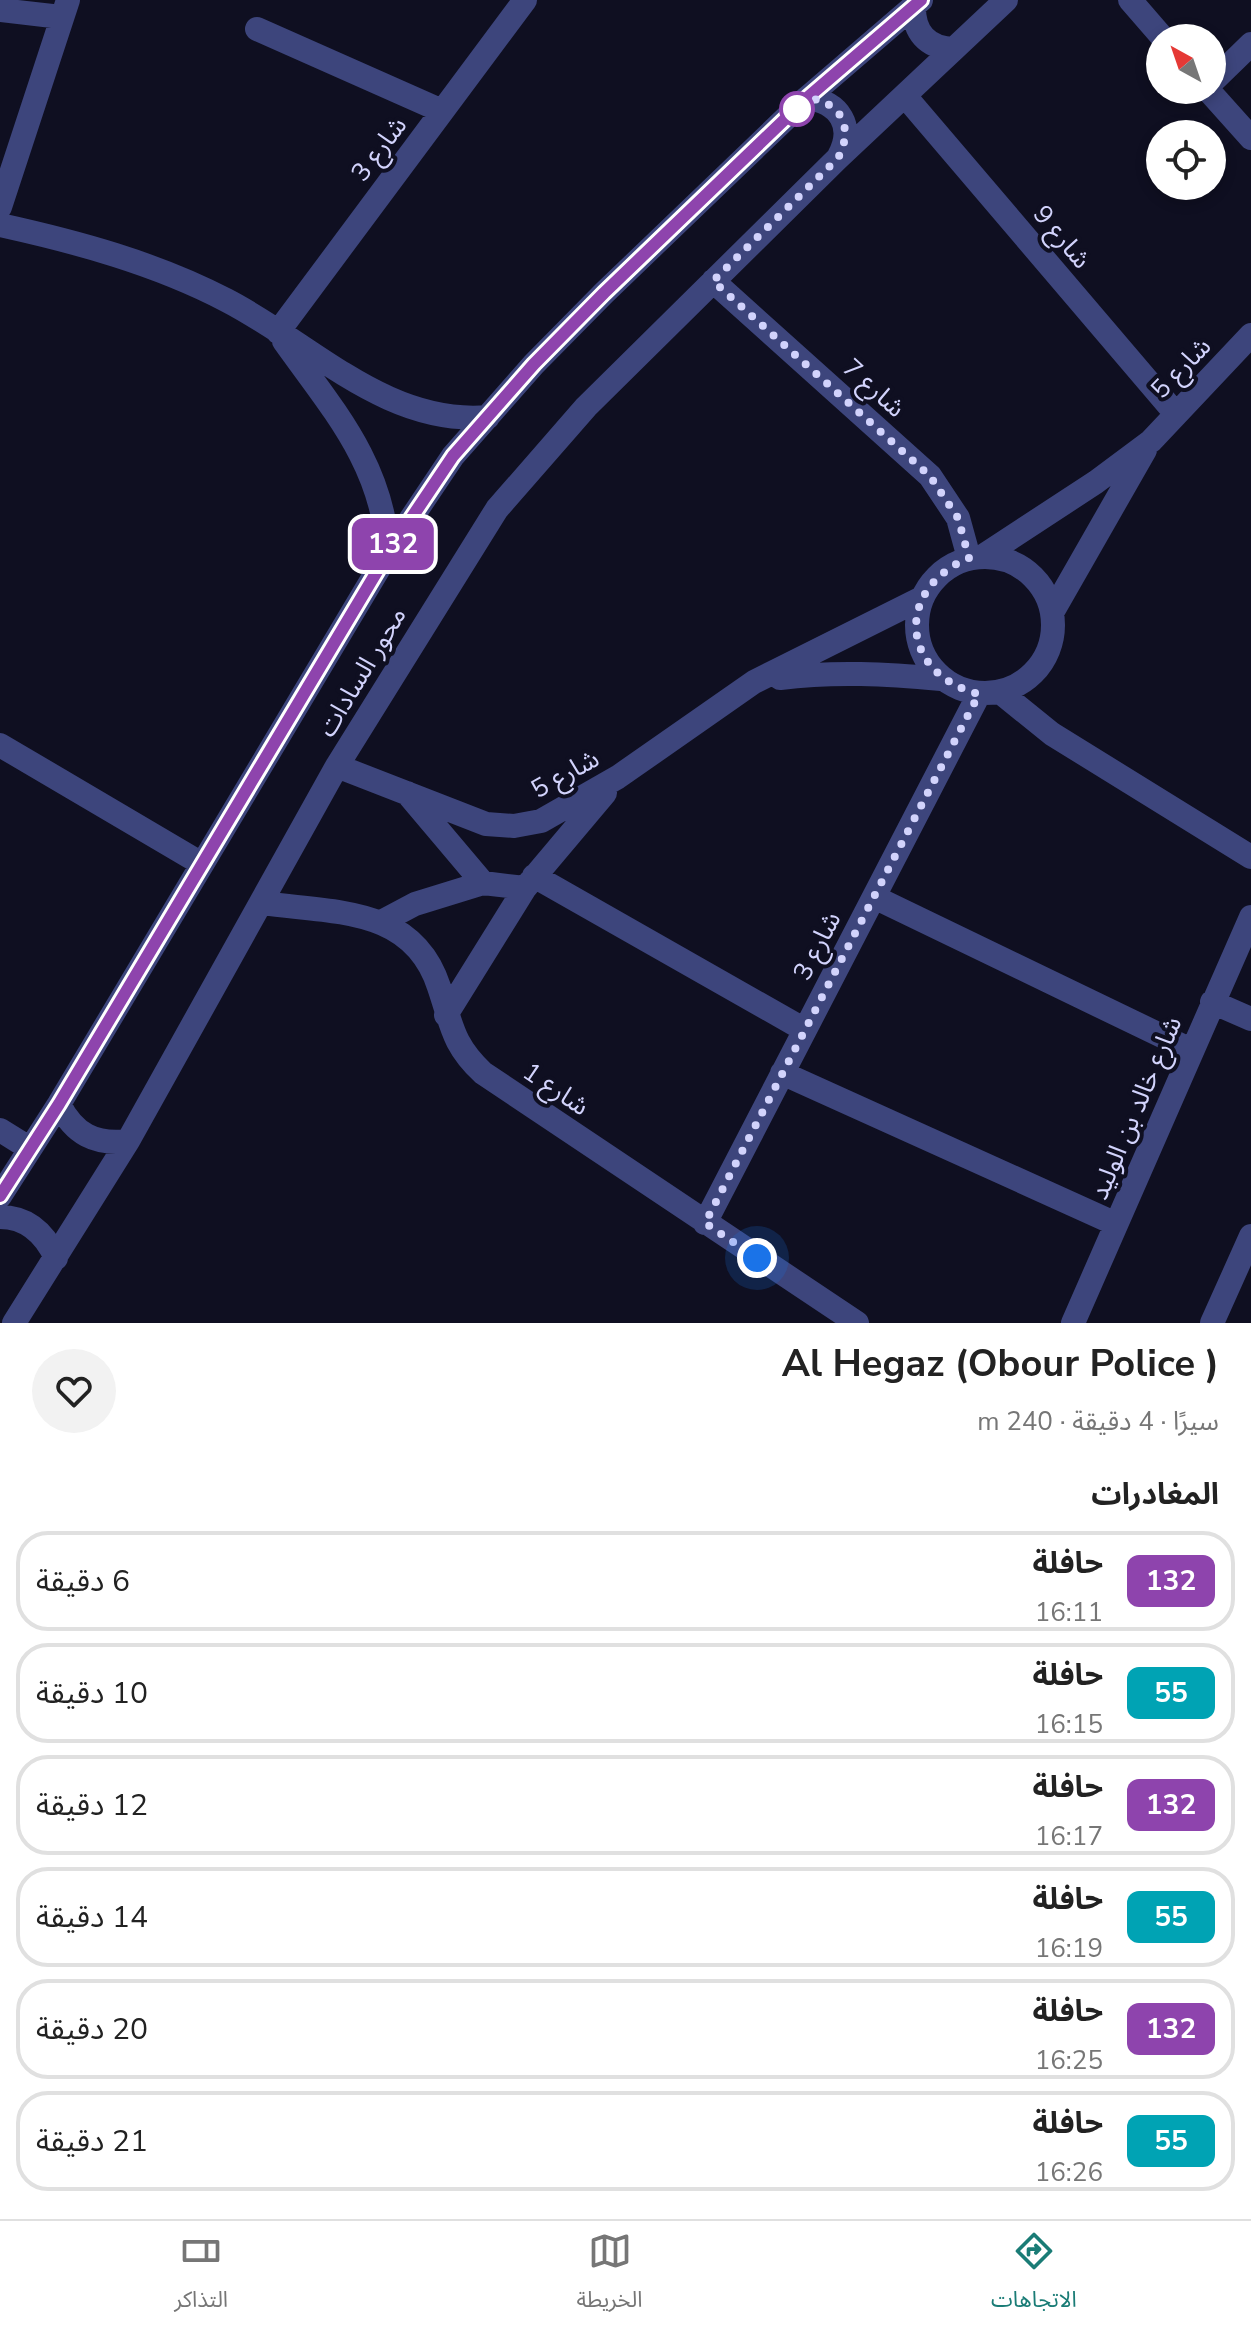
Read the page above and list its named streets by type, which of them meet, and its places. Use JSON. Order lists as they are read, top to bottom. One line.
{"streets":{"street":["شارع 3","شارع 9","شارع 5","شارع 7","محور السادات","شارع 1","شارع خالد بن الوليد"]},"crossings":[["شارع 3","شارع 5"],["شارع 3","شارع 7"],["شارع 3","شارع 1"],["شارع 9","شارع 5"],["شارع 9","محور السادات"],["شارع 5","شارع 7"],["شارع 5","محور السادات"],["شارع 7","محور السادات"],["محور السادات","شارع 1"]],"lines":["bus line 132"],"north":"top left","page":{"on_map":"132","heading":[["Al Hegaz (Obour Police )","سيرًا · 4 دقيقة · 240 m"],"المغادرات"],"list":[{"mark":"132","name":"حافلة","note":"16:11","value":"6 دقيقة"},{"mark":"55","name":"حافلة","note":"16:15","value":"10 دقيقة"},{"mark":"132","name":"حافلة","note":"16:17","value":"12 دقيقة"},{"mark":"55","name":"حافلة","note":"16:19","value":"14 دقيقة"},{"mark":"132","name":"حافلة","note":"16:25","value":"20 دقيقة"},{"mark":"55","name":"حافلة","note":"16:26","value":"21 دقيقة"}],"tabs":["الاتجاهات","الخريطة","التذاكر"]}}
